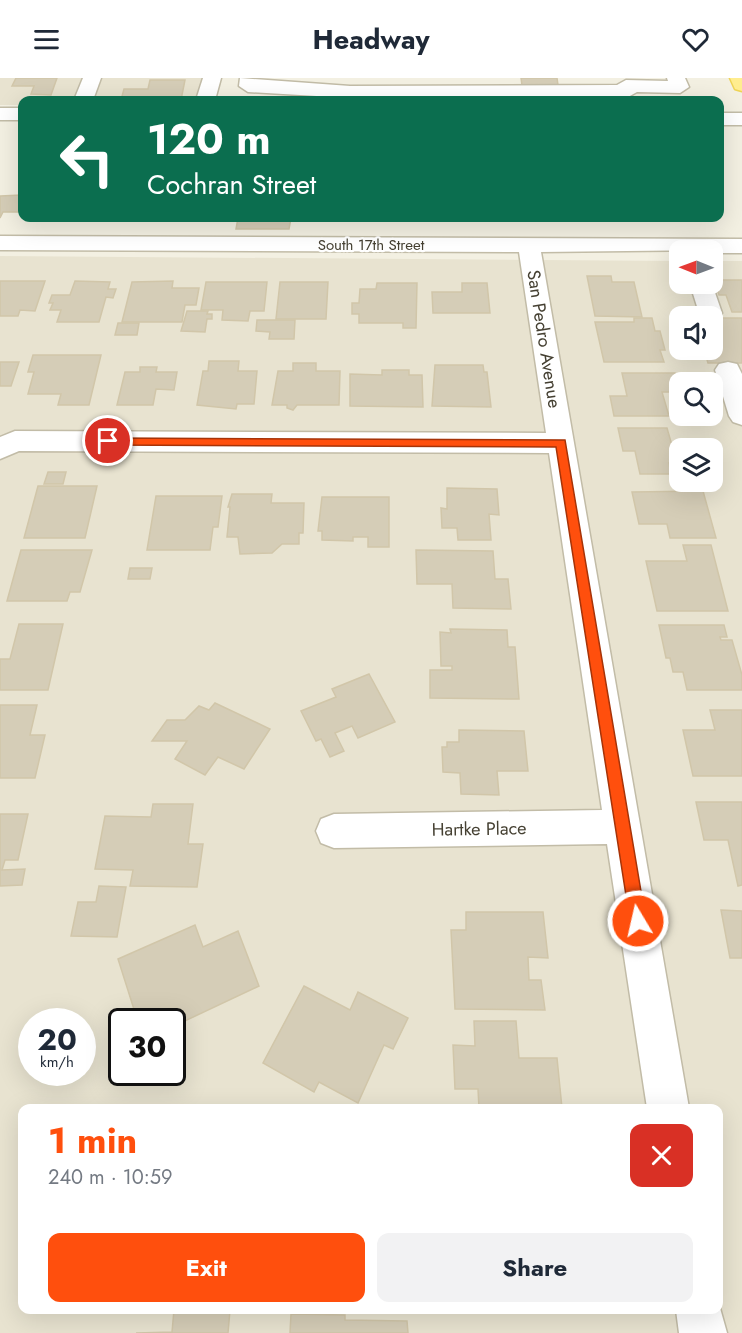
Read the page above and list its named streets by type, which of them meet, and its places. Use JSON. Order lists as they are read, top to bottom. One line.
{"streets":{"street":["South 17th Street","San Pedro Avenue","Hartke Place"]},"crossings":[["South 17th Street","San Pedro Avenue"],["San Pedro Avenue","Hartke Place"]],"north":"left","page":{"header":"Headway","turn":["120 m","Cochran Street"],"speed":"20 km/h","limit":"30","heading":["1 min","240 m · 10:59"],"buttons":["Exit","Share"]}}
